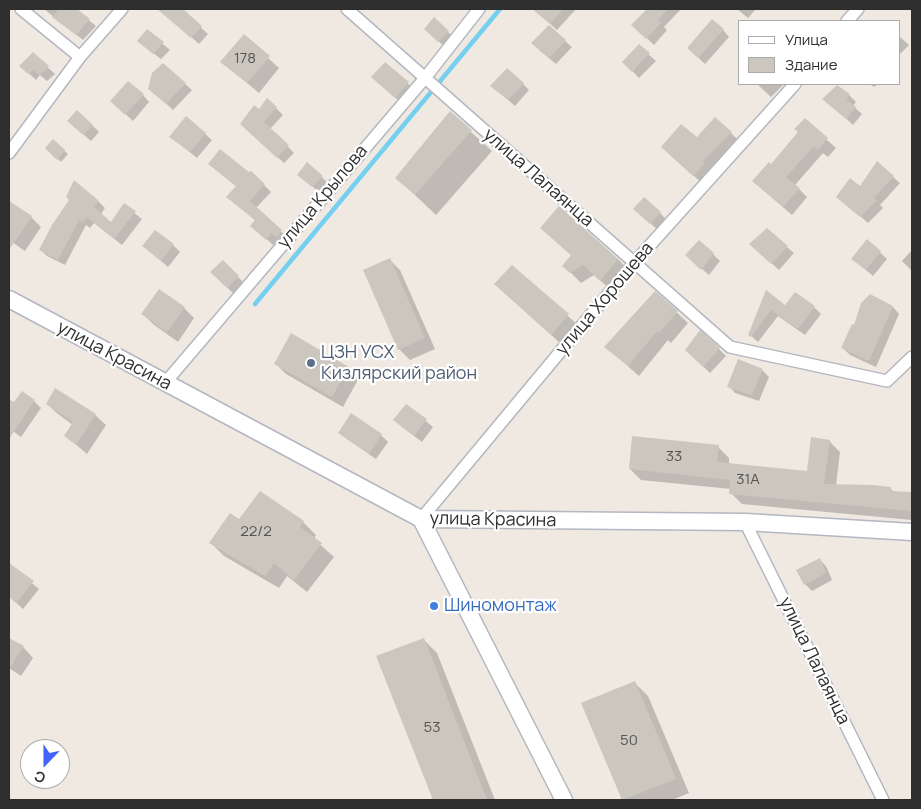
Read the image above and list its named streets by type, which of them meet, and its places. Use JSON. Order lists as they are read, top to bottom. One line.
{"streets":{"street":["улица Лалаянца","улица Крылова","улица Хорошева","улица Красина"]},"crossings":[["улица Лалаянца","улица Крылова"],["улица Лалаянца","улица Хорошева"],["улица Лалаянца","улица Красина"],["улица Крылова","улица Красина"],["улица Хорошева","улица Красина"]],"places":["ЦЗН УСХ Кизлярский район","Шиномонтаж"],"house_numbers":["178","33","31А","22/2","53","50"],"legend":["Улица","Здание"],"north":"bottom"}
